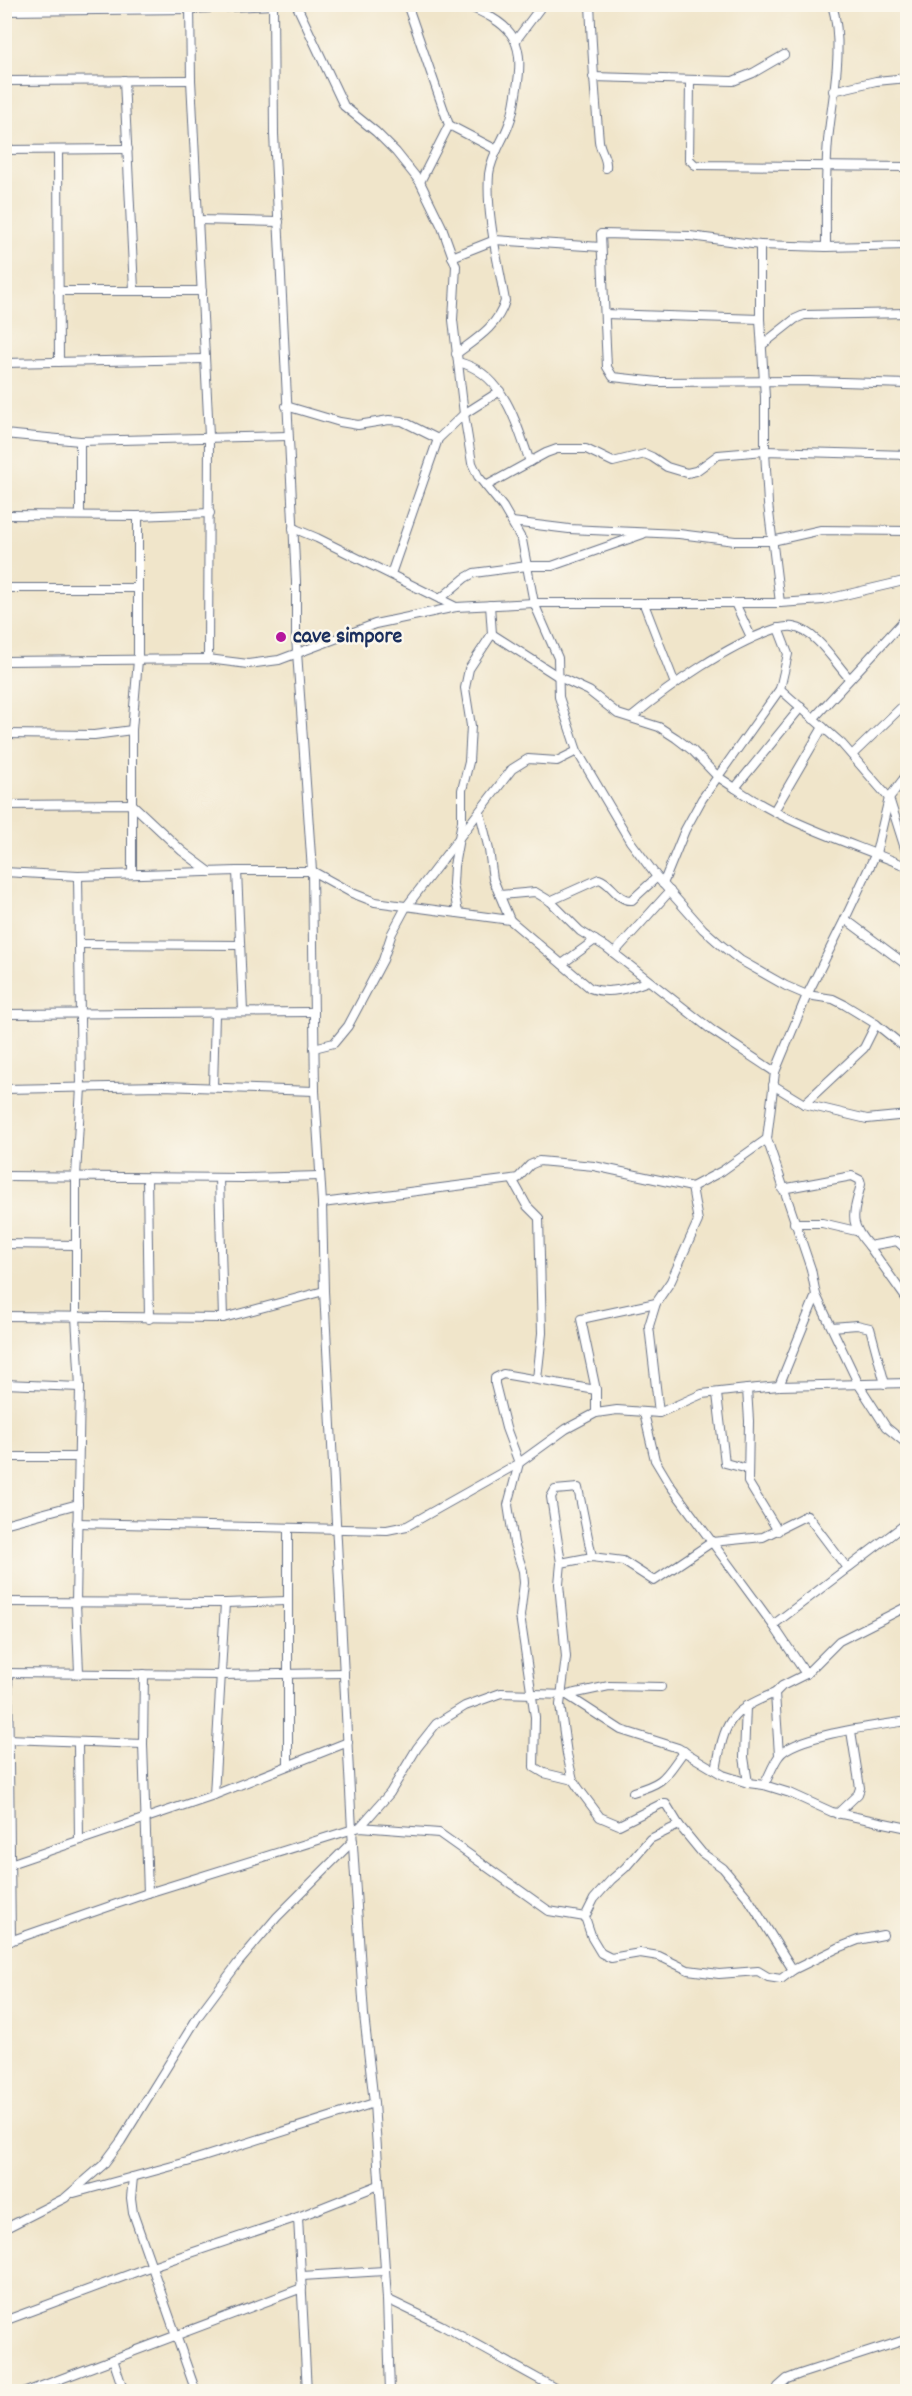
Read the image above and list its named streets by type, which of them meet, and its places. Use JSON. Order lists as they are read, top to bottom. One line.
{"places":["cave simpore"]}
